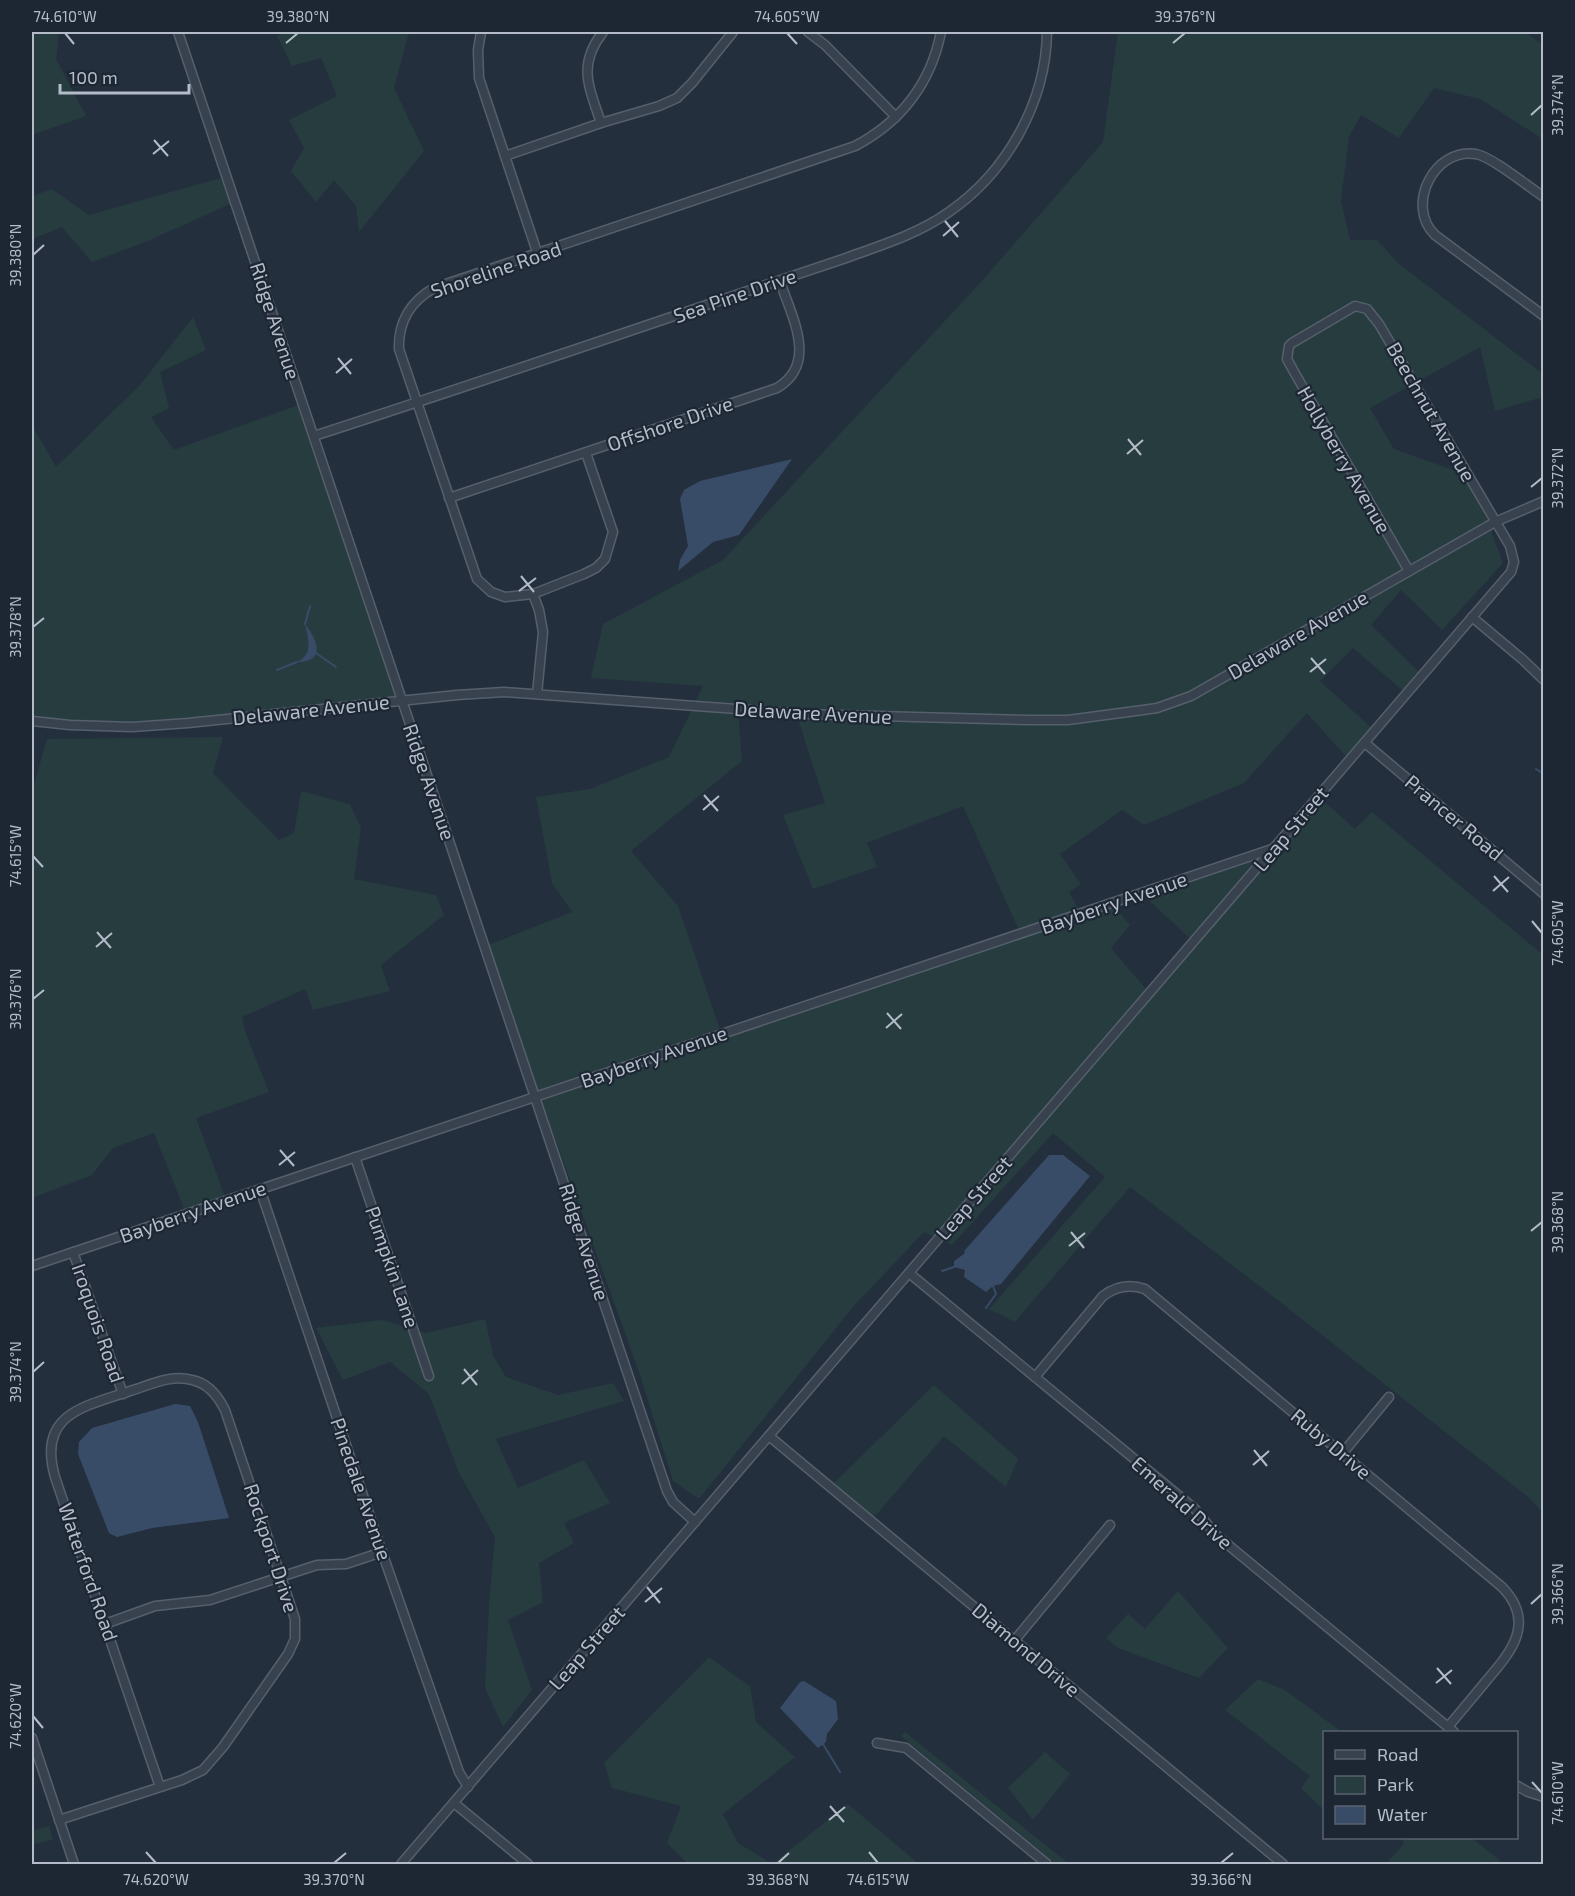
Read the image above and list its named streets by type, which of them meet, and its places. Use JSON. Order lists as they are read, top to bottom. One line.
{"streets":{"street":["Shoreline Road","Sea Pine Drive","Ridge Avenue","Beechnut Avenue","Offshore Drive","Hollyberry Avenue","Delaware Avenue","Prancer Road","Leap Street","Bayberry Avenue","Pumpkin Lane","Iroquois Road","Ruby Drive","Pinedale Avenue","Emerald Drive","Rockport Drive","Waterford Road","Diamond Drive"]},"crossings":[["Shoreline Road","Sea Pine Drive"],["Shoreline Road","Offshore Drive"],["Sea Pine Drive","Ridge Avenue"],["Sea Pine Drive","Offshore Drive"],["Ridge Avenue","Delaware Avenue"],["Ridge Avenue","Leap Street"],["Ridge Avenue","Bayberry Avenue"],["Beechnut Avenue","Hollyberry Avenue"],["Beechnut Avenue","Delaware Avenue"],["Beechnut Avenue","Leap Street"],["Hollyberry Avenue","Delaware Avenue"],["Delaware Avenue","Leap Street"],["Prancer Road","Leap Street"],["Leap Street","Bayberry Avenue"],["Leap Street","Pinedale Avenue"],["Leap Street","Emerald Drive"],["Leap Street","Diamond Drive"],["Bayberry Avenue","Pumpkin Lane"],["Bayberry Avenue","Iroquois Road"],["Bayberry Avenue","Pinedale Avenue"],["Iroquois Road","Rockport Drive"],["Iroquois Road","Waterford Road"],["Ruby Drive","Emerald Drive"],["Rockport Drive","Waterford Road"]],"legend":["Road","Park","Water"],"scale_bar":"100 m","coordinates":["74.610°W","39.380°N","74.605°W","39.376°N","39.374°N","39.372°N","39.378°N","74.615°W","39.368°N","39.366°N","74.620°W","39.370°N"]}
